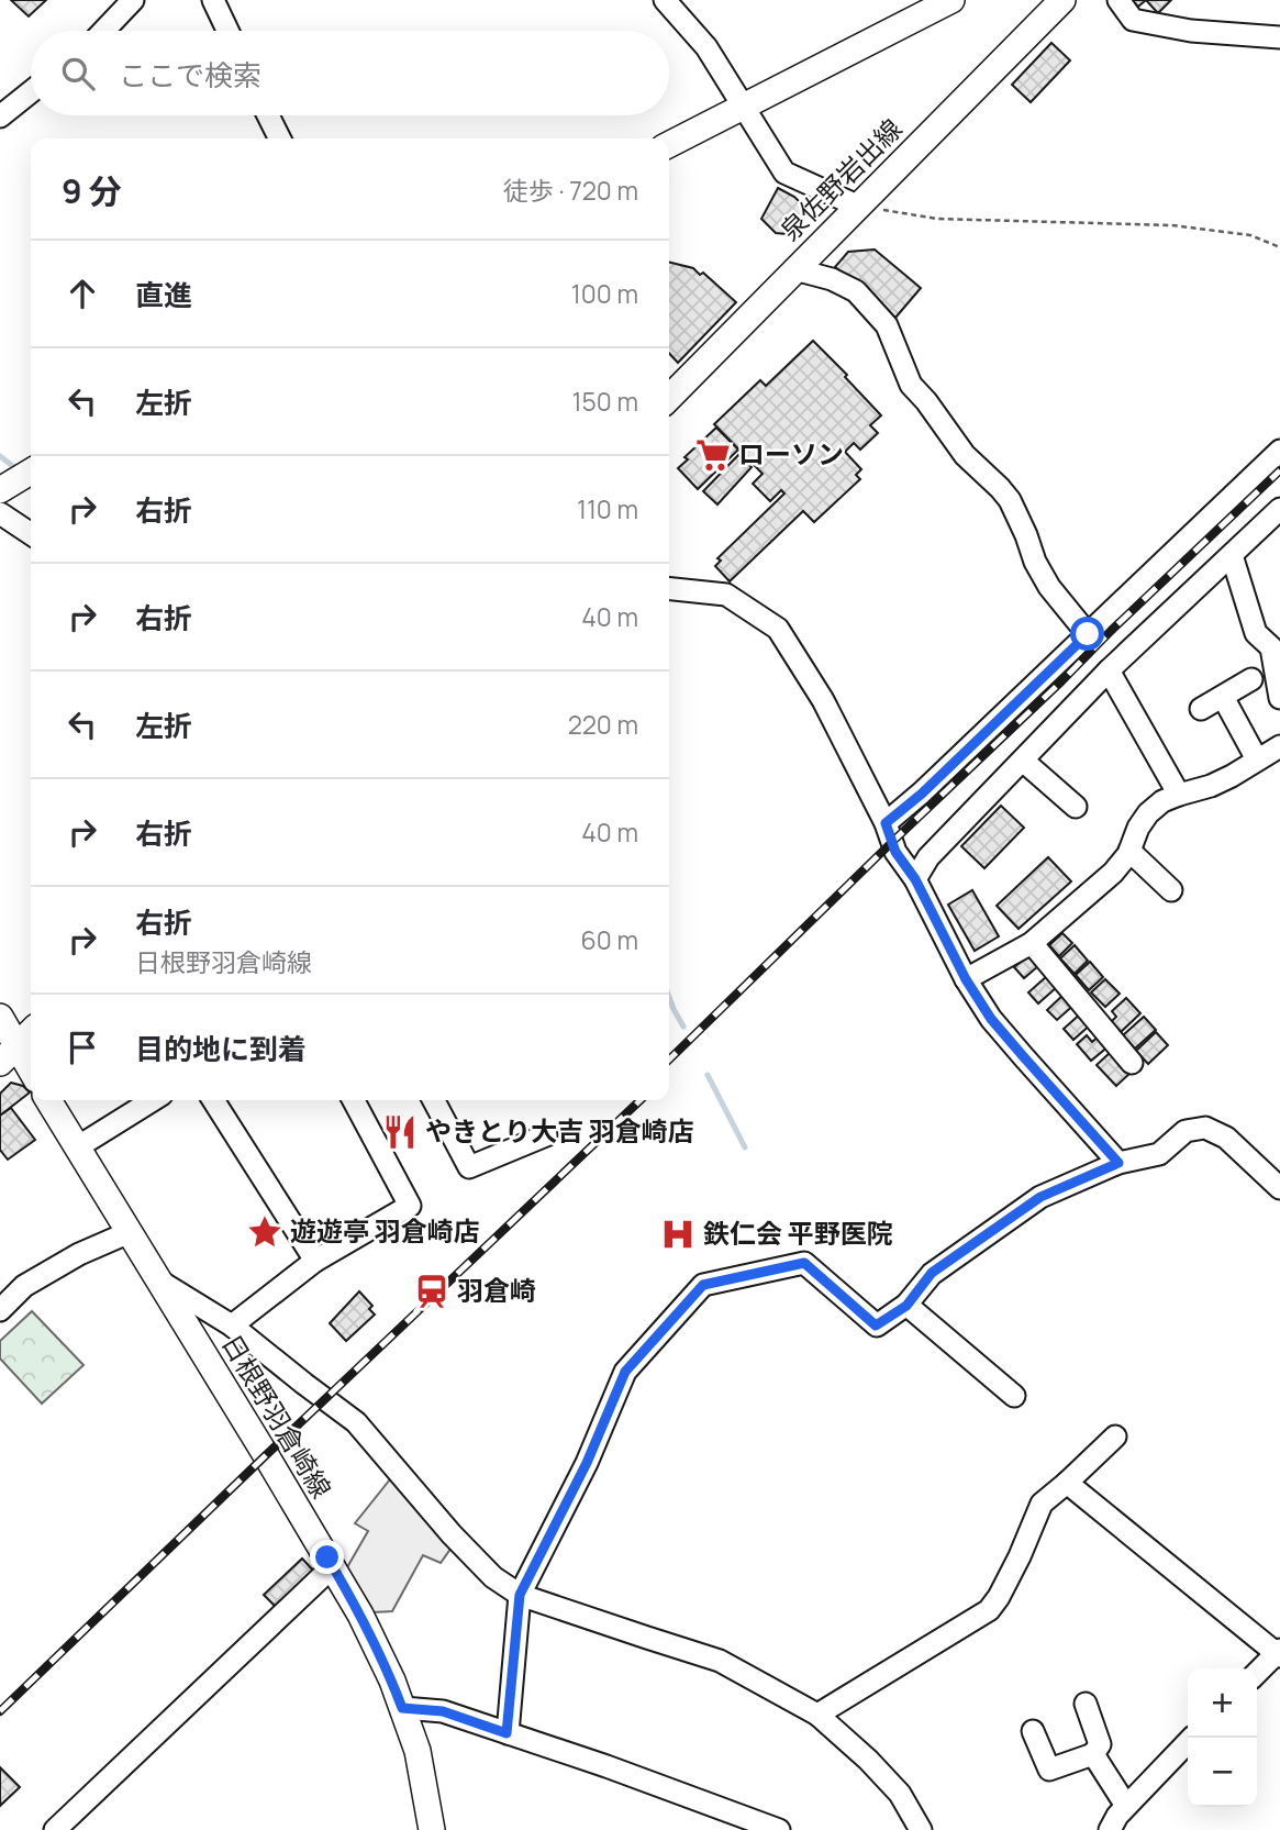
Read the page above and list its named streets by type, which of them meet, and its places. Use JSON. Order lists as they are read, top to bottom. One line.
{"streets":{"main road":["泉佐野岩出線","日根野羽倉崎線"]},"places":{"supermarket":["ローソン"],"restaurant":["やきとり大吉 羽倉崎店"],"place":["遊遊亭 羽倉崎店"],"hospital":["鉄仁会 平野医院"],"station":["羽倉崎"]},"page":{"search":"ここで検索","heading":["9 分","徒歩 · 720 m"],"list":[["直進","100 m"],["左折","150 m"],["右折","110 m"],["右折","40 m"],["左折","220 m"],["右折","40 m"],["右折","日根野羽倉崎線","60 m"],"目的地に到着"],"map_buttons":["+","−"]}}
